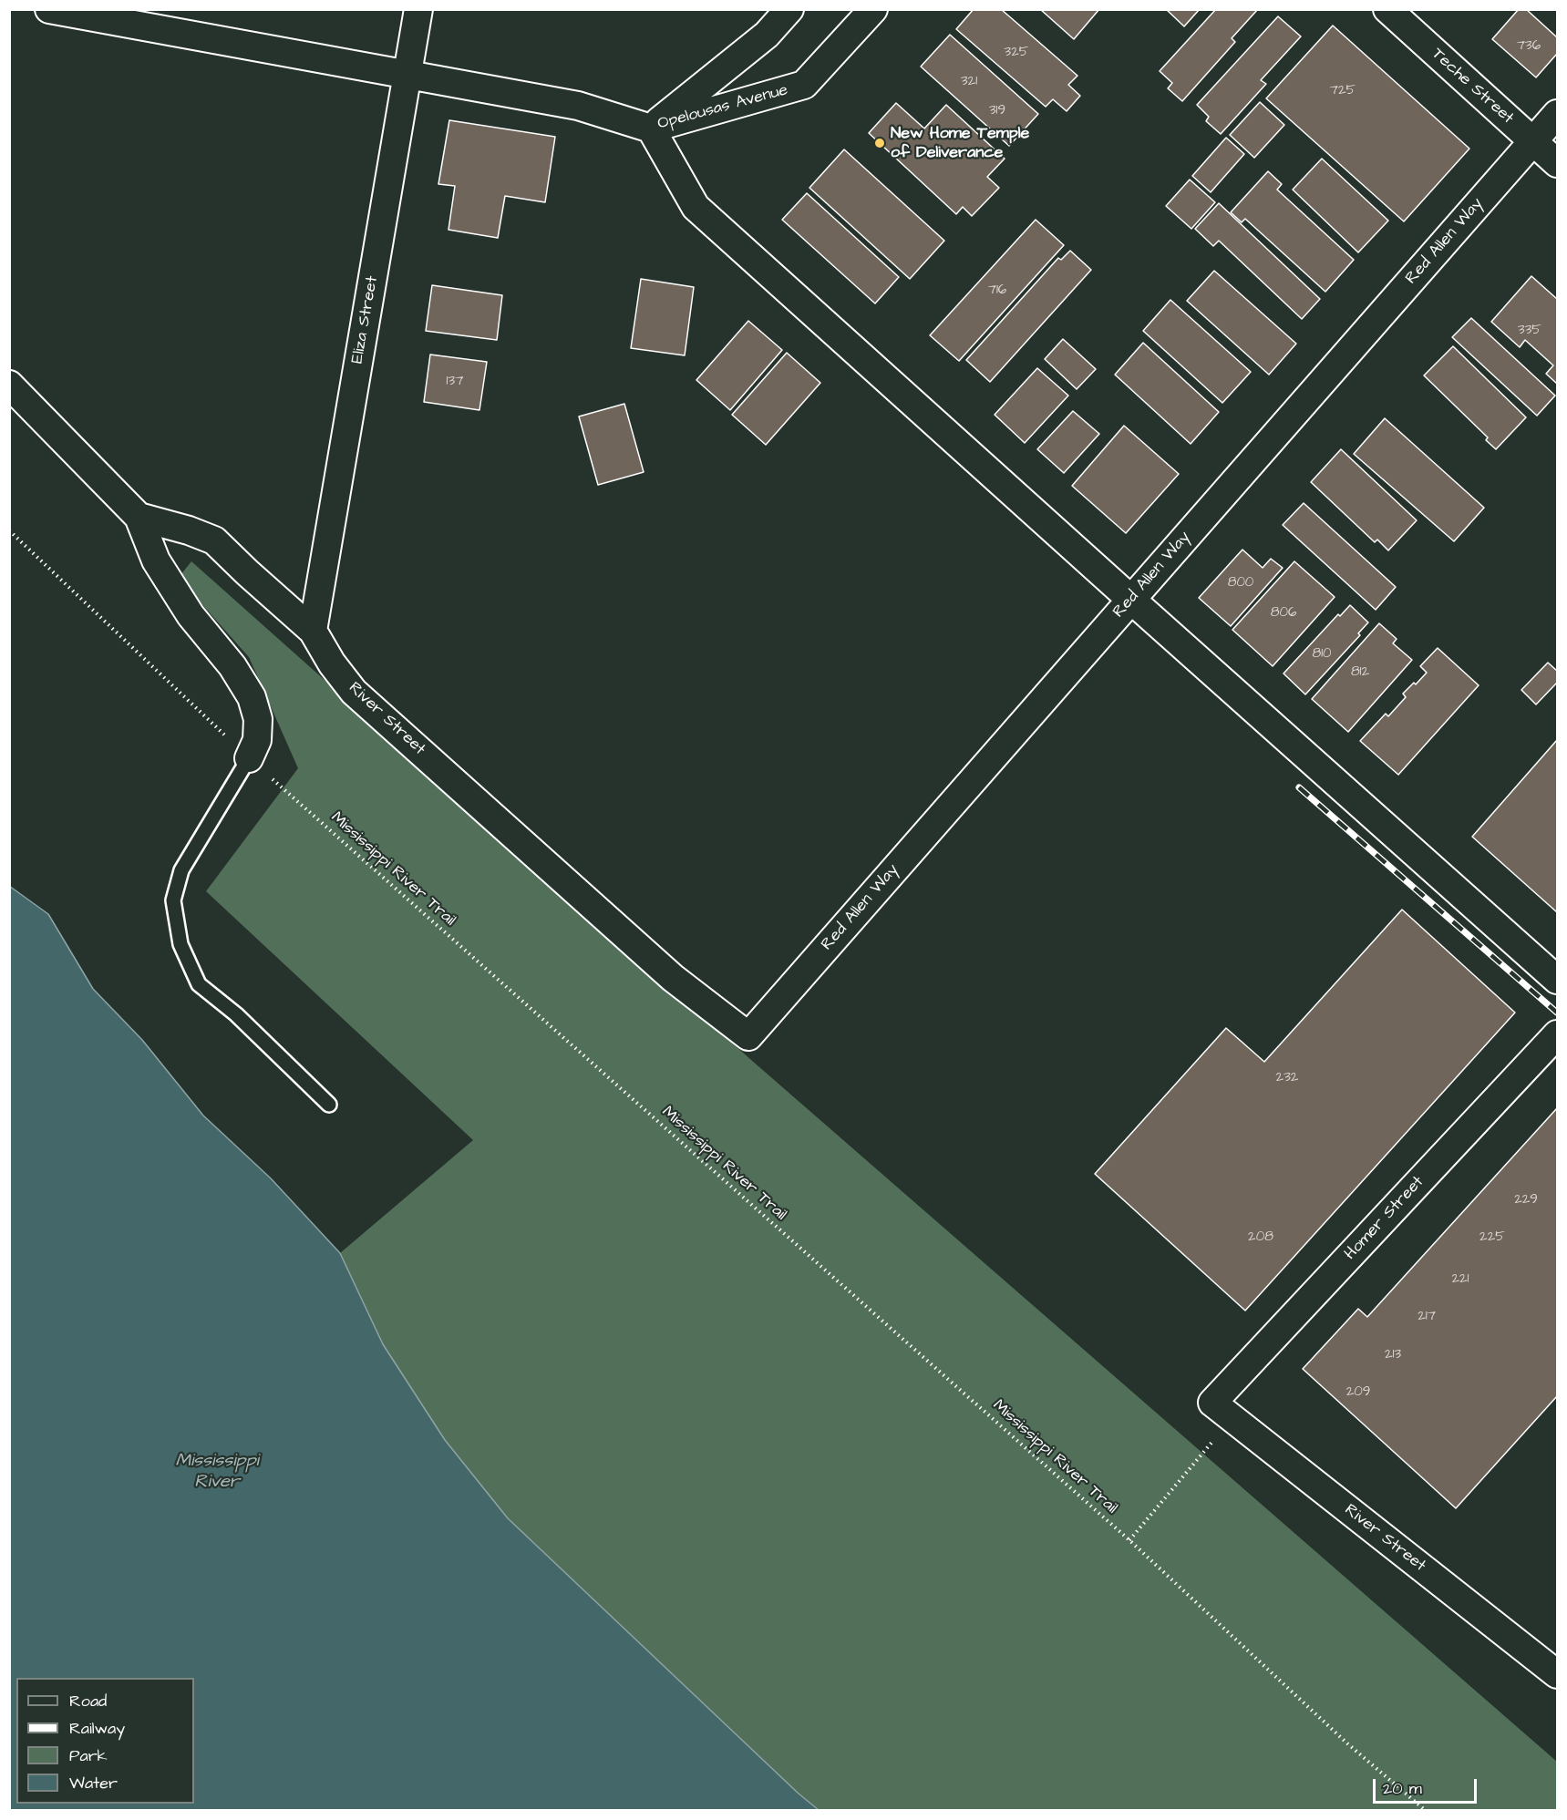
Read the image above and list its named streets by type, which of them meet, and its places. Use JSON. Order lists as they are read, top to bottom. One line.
{"streets":{"street":["Teche Street","Opelousas Avenue","Red Allen Way","Eliza Street","River Street","Homer Street"],"path":["Mississippi River Trail"]},"crossings":[["Teche Street","Red Allen Way"],["Red Allen Way","River Street"],["Eliza Street","River Street"],["River Street","Homer Street"]],"water":["Mississippi River"],"places":["New Home Temple of Deliverance"],"house_numbers":["736","325","321","725","319","716","335","137","800","806","810","812","232","229","208","225","221","217","213","209"],"legend":["Road","Railway","Park","Water"],"scale_bar":"20 m"}
